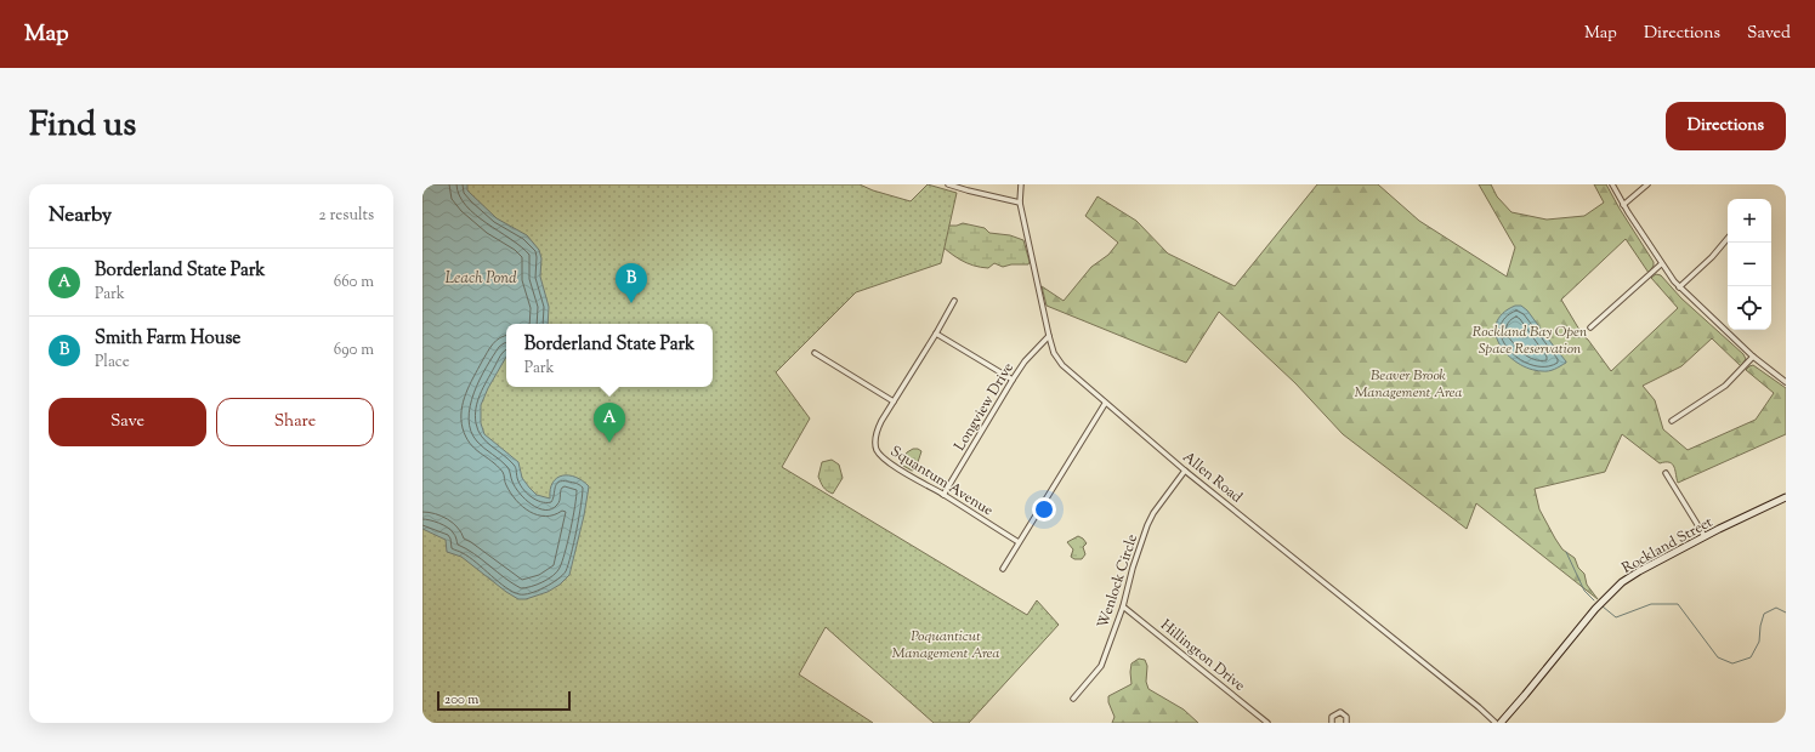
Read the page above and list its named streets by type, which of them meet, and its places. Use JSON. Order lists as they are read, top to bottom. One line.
{"streets":{"street":["Longview Drive","Allen Road","Squantum Avenue","Rockland Street","Wenlock Circle","Hillington Drive"]},"crossings":[["Longview Drive","Allen Road"],["Longview Drive","Squantum Avenue"],["Allen Road","Wenlock Circle"],["Wenlock Circle","Hillington Drive"]],"water":["Leach Pond"],"parks":["Rockland Bay Open Space Reservation","Beaver Brook Management Area","Poquanticut Management Area"],"scale_bar":"200 m","page":{"header":"Map","nav":["Map","Directions","Saved"],"title":"Find us","buttons":["Directions",["Save","Share"]],"heading":["Nearby","2 results"],"map_buttons":["+","−"],"list":[{"mark":"A","name":"Borderland State Park","note":"Park","value":"660 m"},{"mark":"B","name":"Smith Farm House","note":"Place","value":"690 m"}],"pins":["B","A"],"popup":["Borderland State Park","Park"],"scale":"200 m"}}
